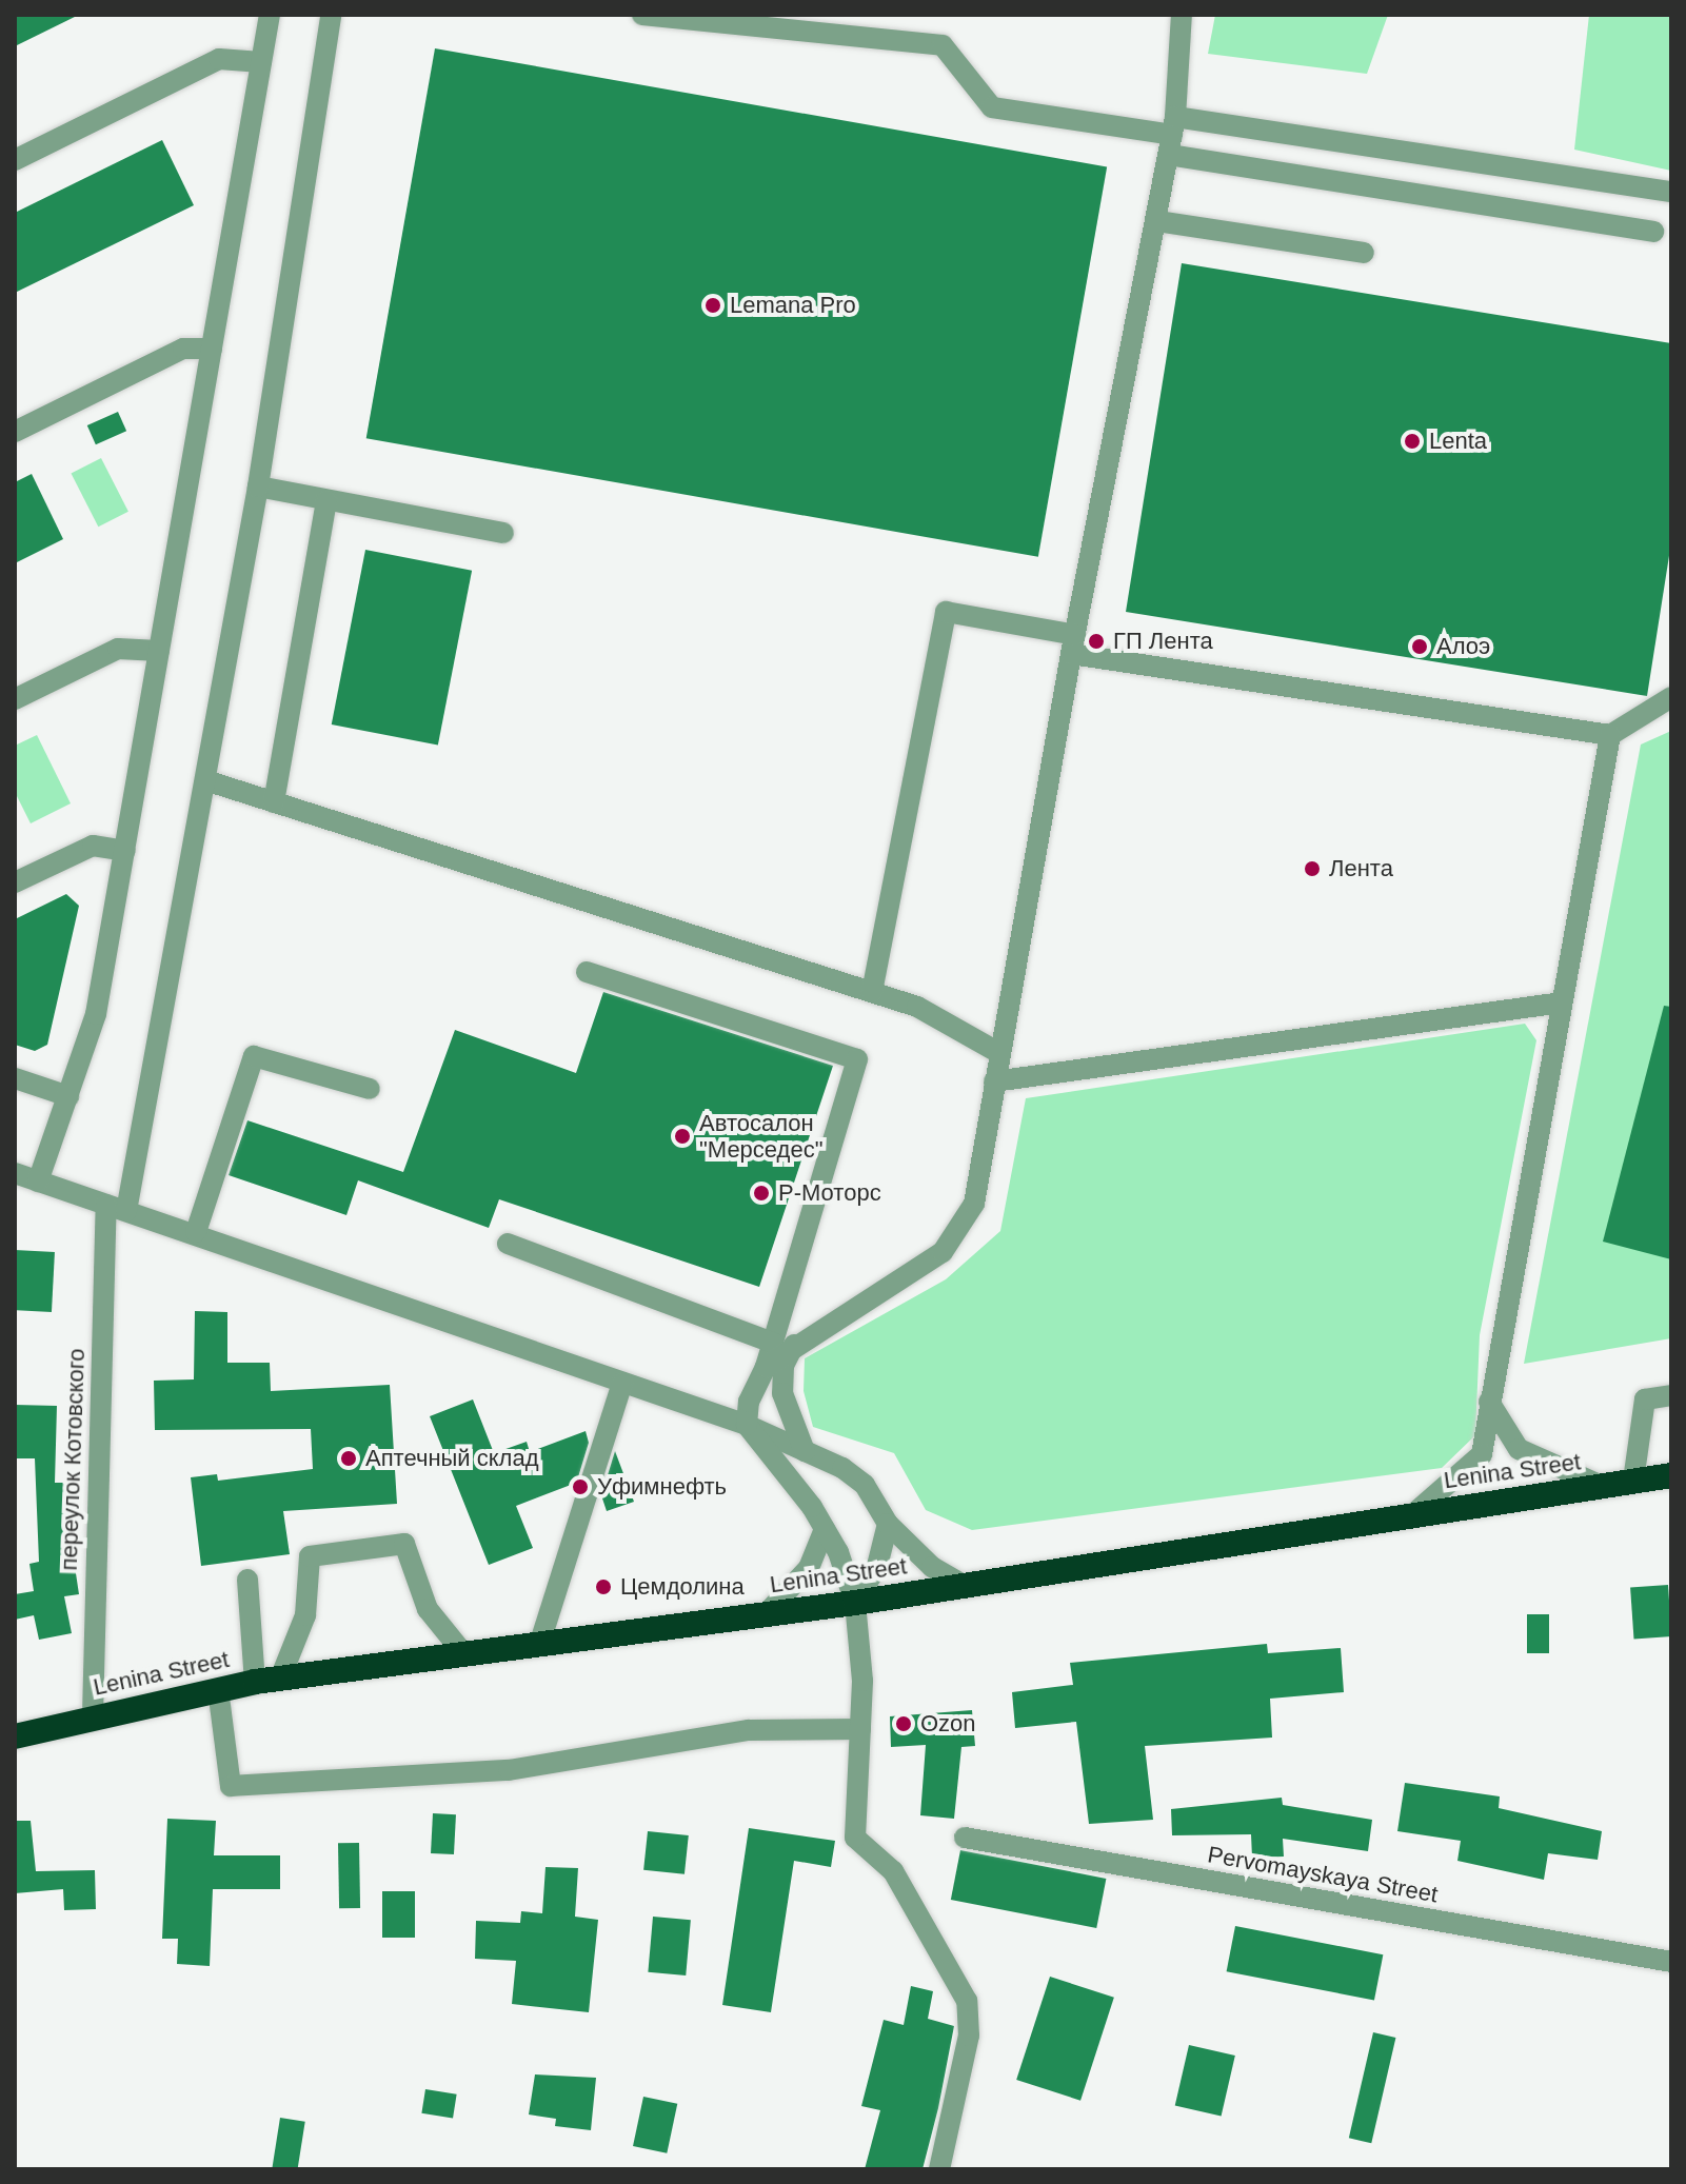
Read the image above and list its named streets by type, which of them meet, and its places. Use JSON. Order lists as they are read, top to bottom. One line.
{"streets":{"highway":["Lenina Street"],"street":["переулок Котовского","Pervomayskaya Street"]},"crossings":[["переулок Котовского","Lenina Street"]],"places":["Lemana Pro","Lenta","ГП Лента","Алоэ","Лента","Автосалон \"Мерседес\"","Р-Моторс","Аптечный склад","Уфимнефть","Цемдолина","Ozon"]}
